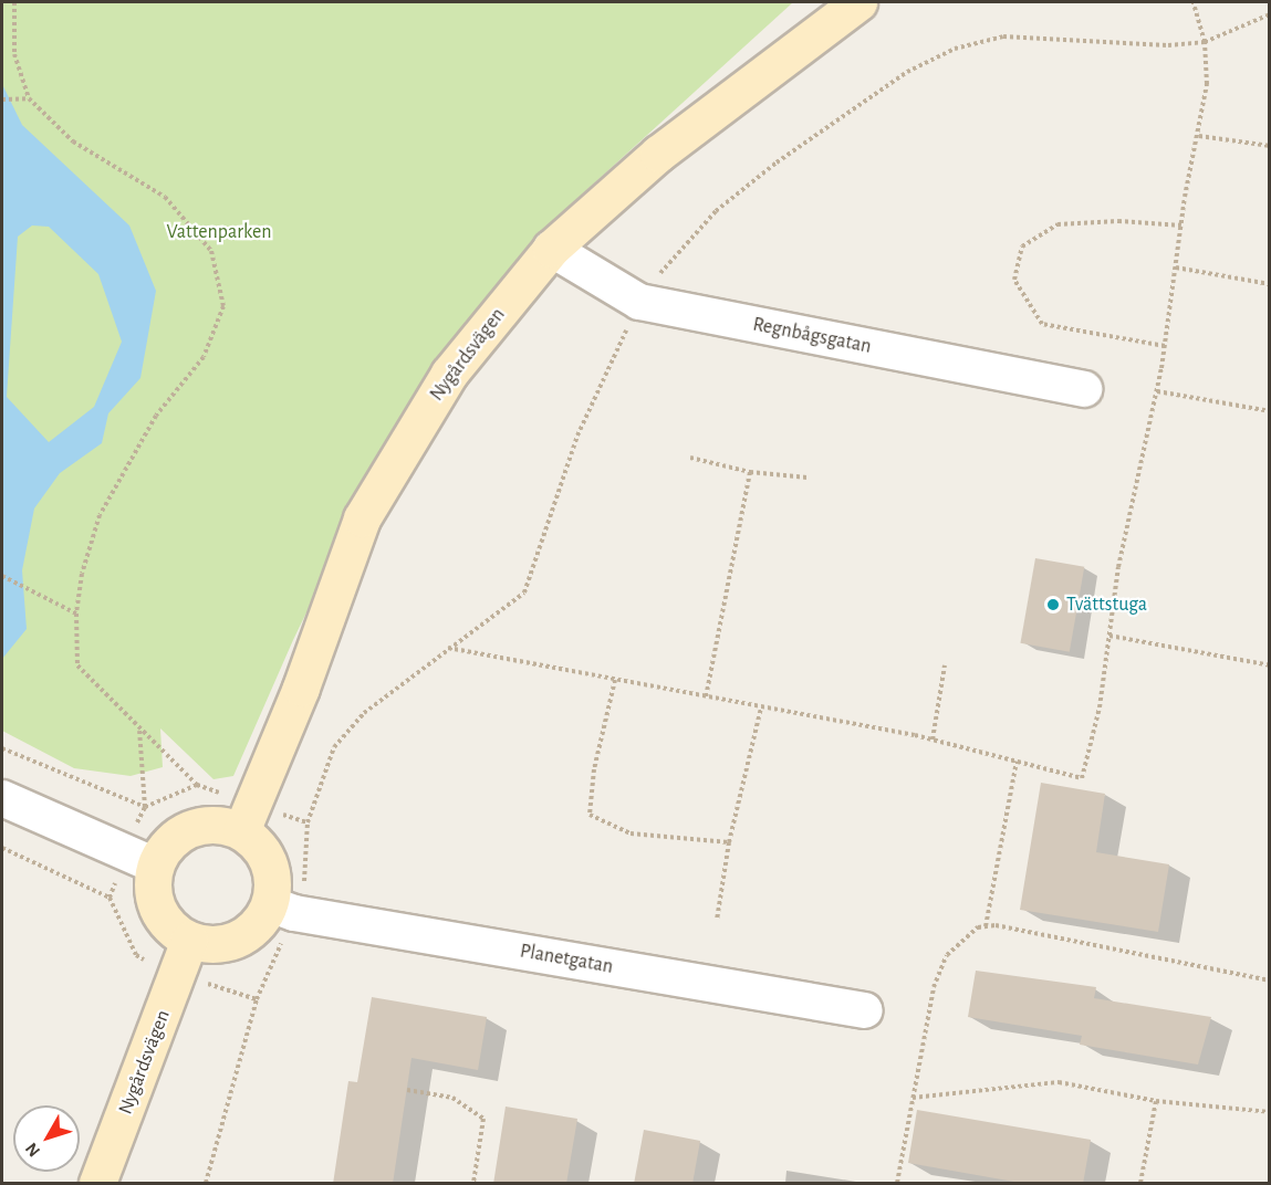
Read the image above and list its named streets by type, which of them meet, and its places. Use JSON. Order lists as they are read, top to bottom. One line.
{"streets":{"street":["Regnbågsgatan","Nygårdsvägen","Planetgatan"]},"crossings":[["Regnbågsgatan","Nygårdsvägen"],["Nygårdsvägen","Planetgatan"]],"parks":["Vattenparken"],"places":["Tvättstuga"],"north":"bottom left"}
